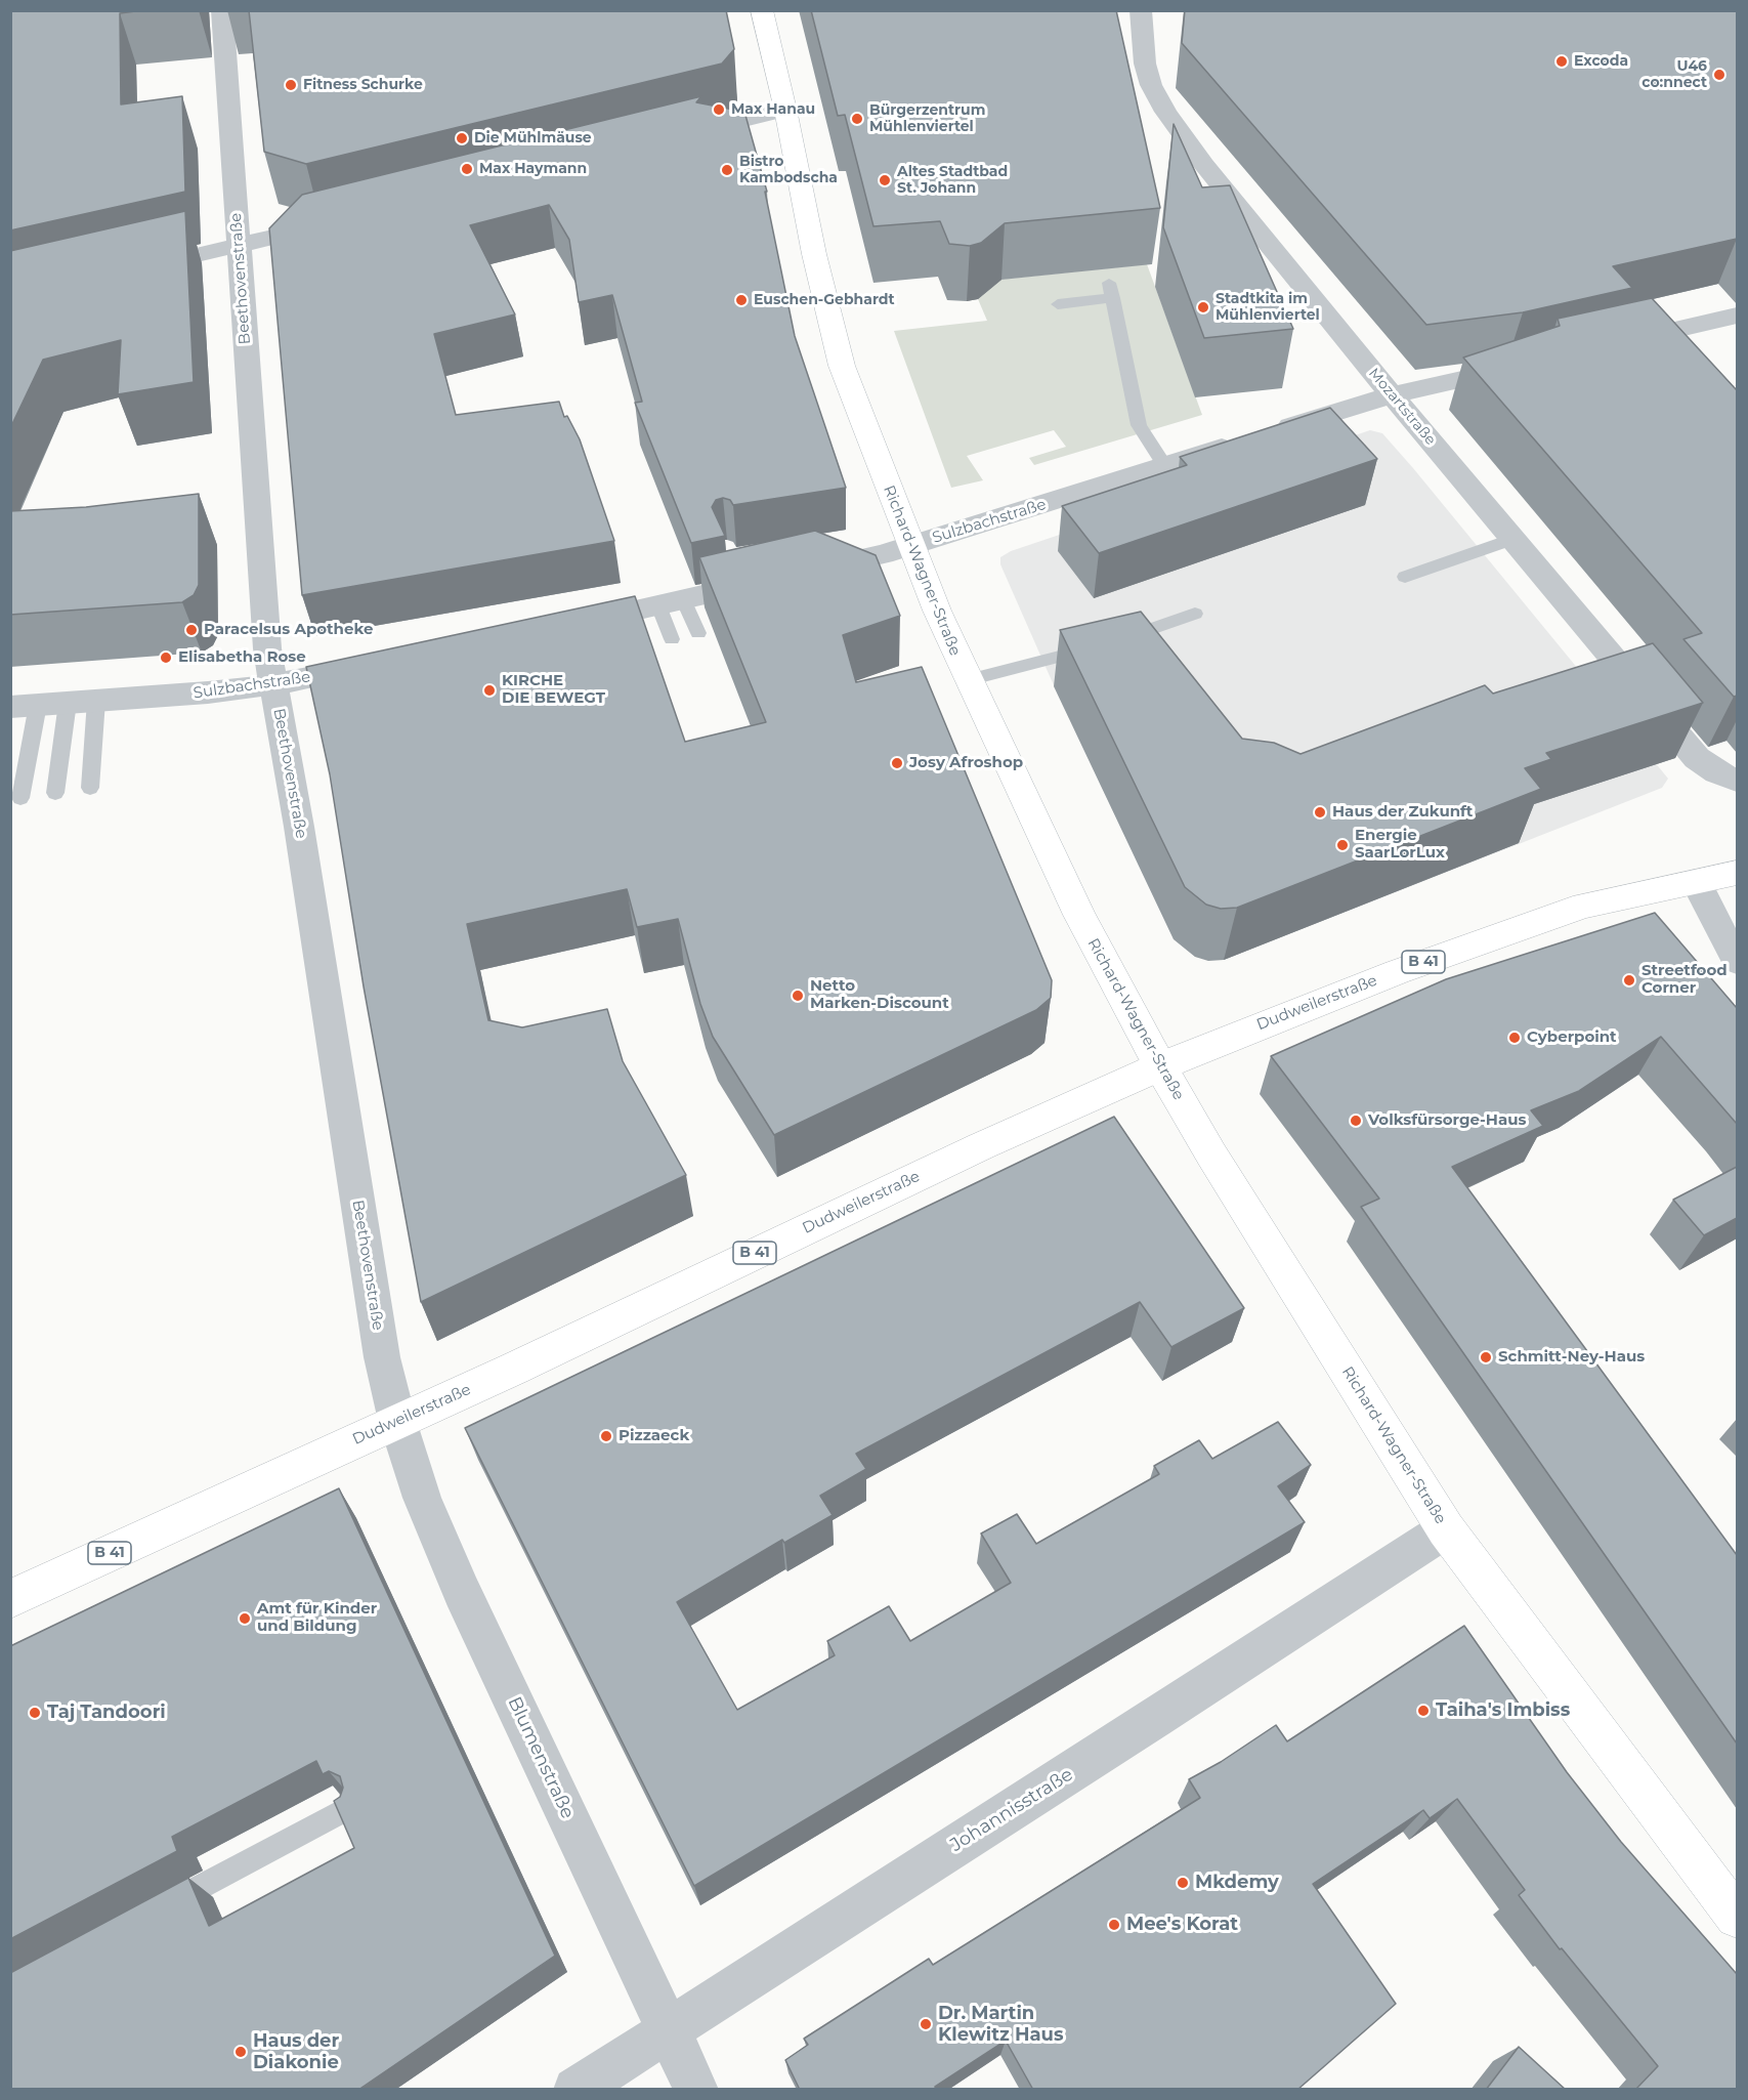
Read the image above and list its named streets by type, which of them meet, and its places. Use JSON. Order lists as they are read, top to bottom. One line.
{"streets":{"main road":["Richard-Wagner-Straße","B 41","Dudweilerstraße"],"street":["Beethovenstraße","Mozartstraße","Sulzbachstraße","Blumenstraße","Johannisstraße"]},"crossings":[["Beethovenstraße","Sulzbachstraße"],["Beethovenstraße","Dudweilerstraße"],["Beethovenstraße","Blumenstraße"],["Mozartstraße","Sulzbachstraße"],["Sulzbachstraße","Richard-Wagner-Straße"],["Richard-Wagner-Straße","Dudweilerstraße"],["Richard-Wagner-Straße","Johannisstraße"],["Dudweilerstraße","Blumenstraße"],["Blumenstraße","Johannisstraße"]],"places":["Excoda","U46 co:nnect","Fitness Schurke","Max Hanau","Bürgerzentrum Mühlenviertel","Die Mühlmäuse","Max Haymann","Bistro Kambodscha","Altes Stadtbad St. Johann","Euschen-Gebhardt","Stadtkita im Mühlenviertel","Paracelsus Apotheke","Elisabetha Rose","KIRCHE DIE BEWEGT","Josy Afroshop","Haus der Zukunft","Energie SaarLorLux","Streetfood Corner","Netto Marken-Discount","Cyberpoint","Volksfürsorge-Haus","Schmitt-Ney-Haus","Pizzaeck","Amt für Kinder und Bildung","Taiha's Imbiss","Taj Tandoori","Mkdemy","Mee's Korat","Dr. Martin Klewitz Haus","Haus der Diakonie"]}
